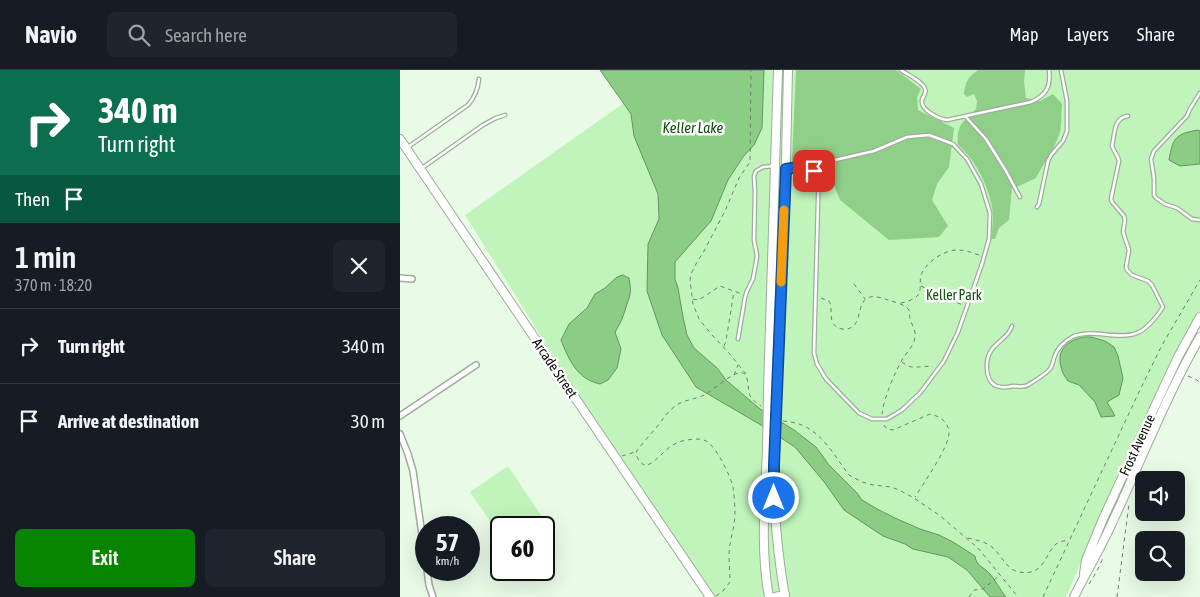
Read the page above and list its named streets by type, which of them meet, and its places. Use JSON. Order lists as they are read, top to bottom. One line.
{"streets":{"street":["Arcade Street","Frost Avenue"]},"water":["Keller Lake"],"parks":["Keller Park"],"page":{"header":"Navio","search":"Search here","nav":["Map","Layers","Share"],"turn":["340 m","Turn right"],"then":"Then","heading":["1 min","370 m · 18:20"],"list":[{"name":"Turn right","value":"340 m"},{"name":"Arrive at destination","value":"30 m"}],"speed":"57 km/h","limit":"60","buttons":["Exit","Share"]}}
